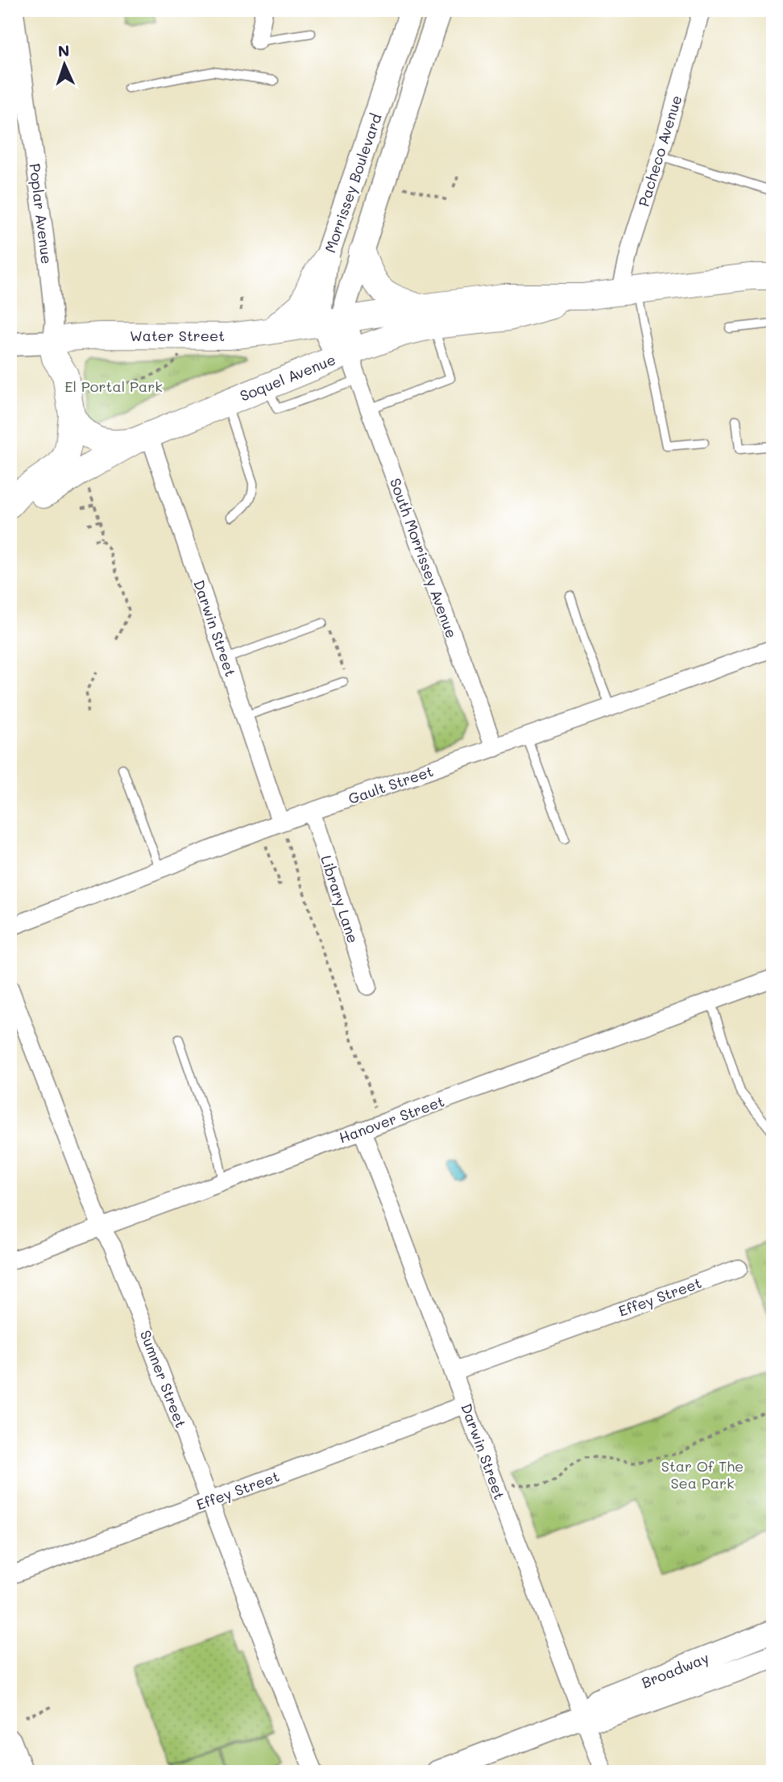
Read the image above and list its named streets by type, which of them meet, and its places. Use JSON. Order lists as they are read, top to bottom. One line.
{"streets":{"main road":["Morrissey Boulevard","Poplar Avenue","Water Street","Soquel Avenue","Broadway"],"street":["Pacheco Avenue","South Morrissey Avenue","Darwin Street","Gault Street","Library Lane","Hanover Street","Effey Street","Sumner Street"]},"crossings":[["Pacheco Avenue","Soquel Avenue"],["Morrissey Boulevard","Water Street"],["Morrissey Boulevard","Soquel Avenue"],["Morrissey Boulevard","South Morrissey Avenue"],["Poplar Avenue","Water Street"],["Water Street","Soquel Avenue"],["Soquel Avenue","South Morrissey Avenue"],["Soquel Avenue","Darwin Street"],["South Morrissey Avenue","Gault Street"],["Darwin Street","Gault Street"],["Darwin Street","Hanover Street"],["Darwin Street","Effey Street"],["Darwin Street","Broadway"],["Gault Street","Library Lane"],["Hanover Street","Sumner Street"],["Effey Street","Sumner Street"]],"parks":["El Portal Park","Star Of The Sea Park"],"north":"top"}
